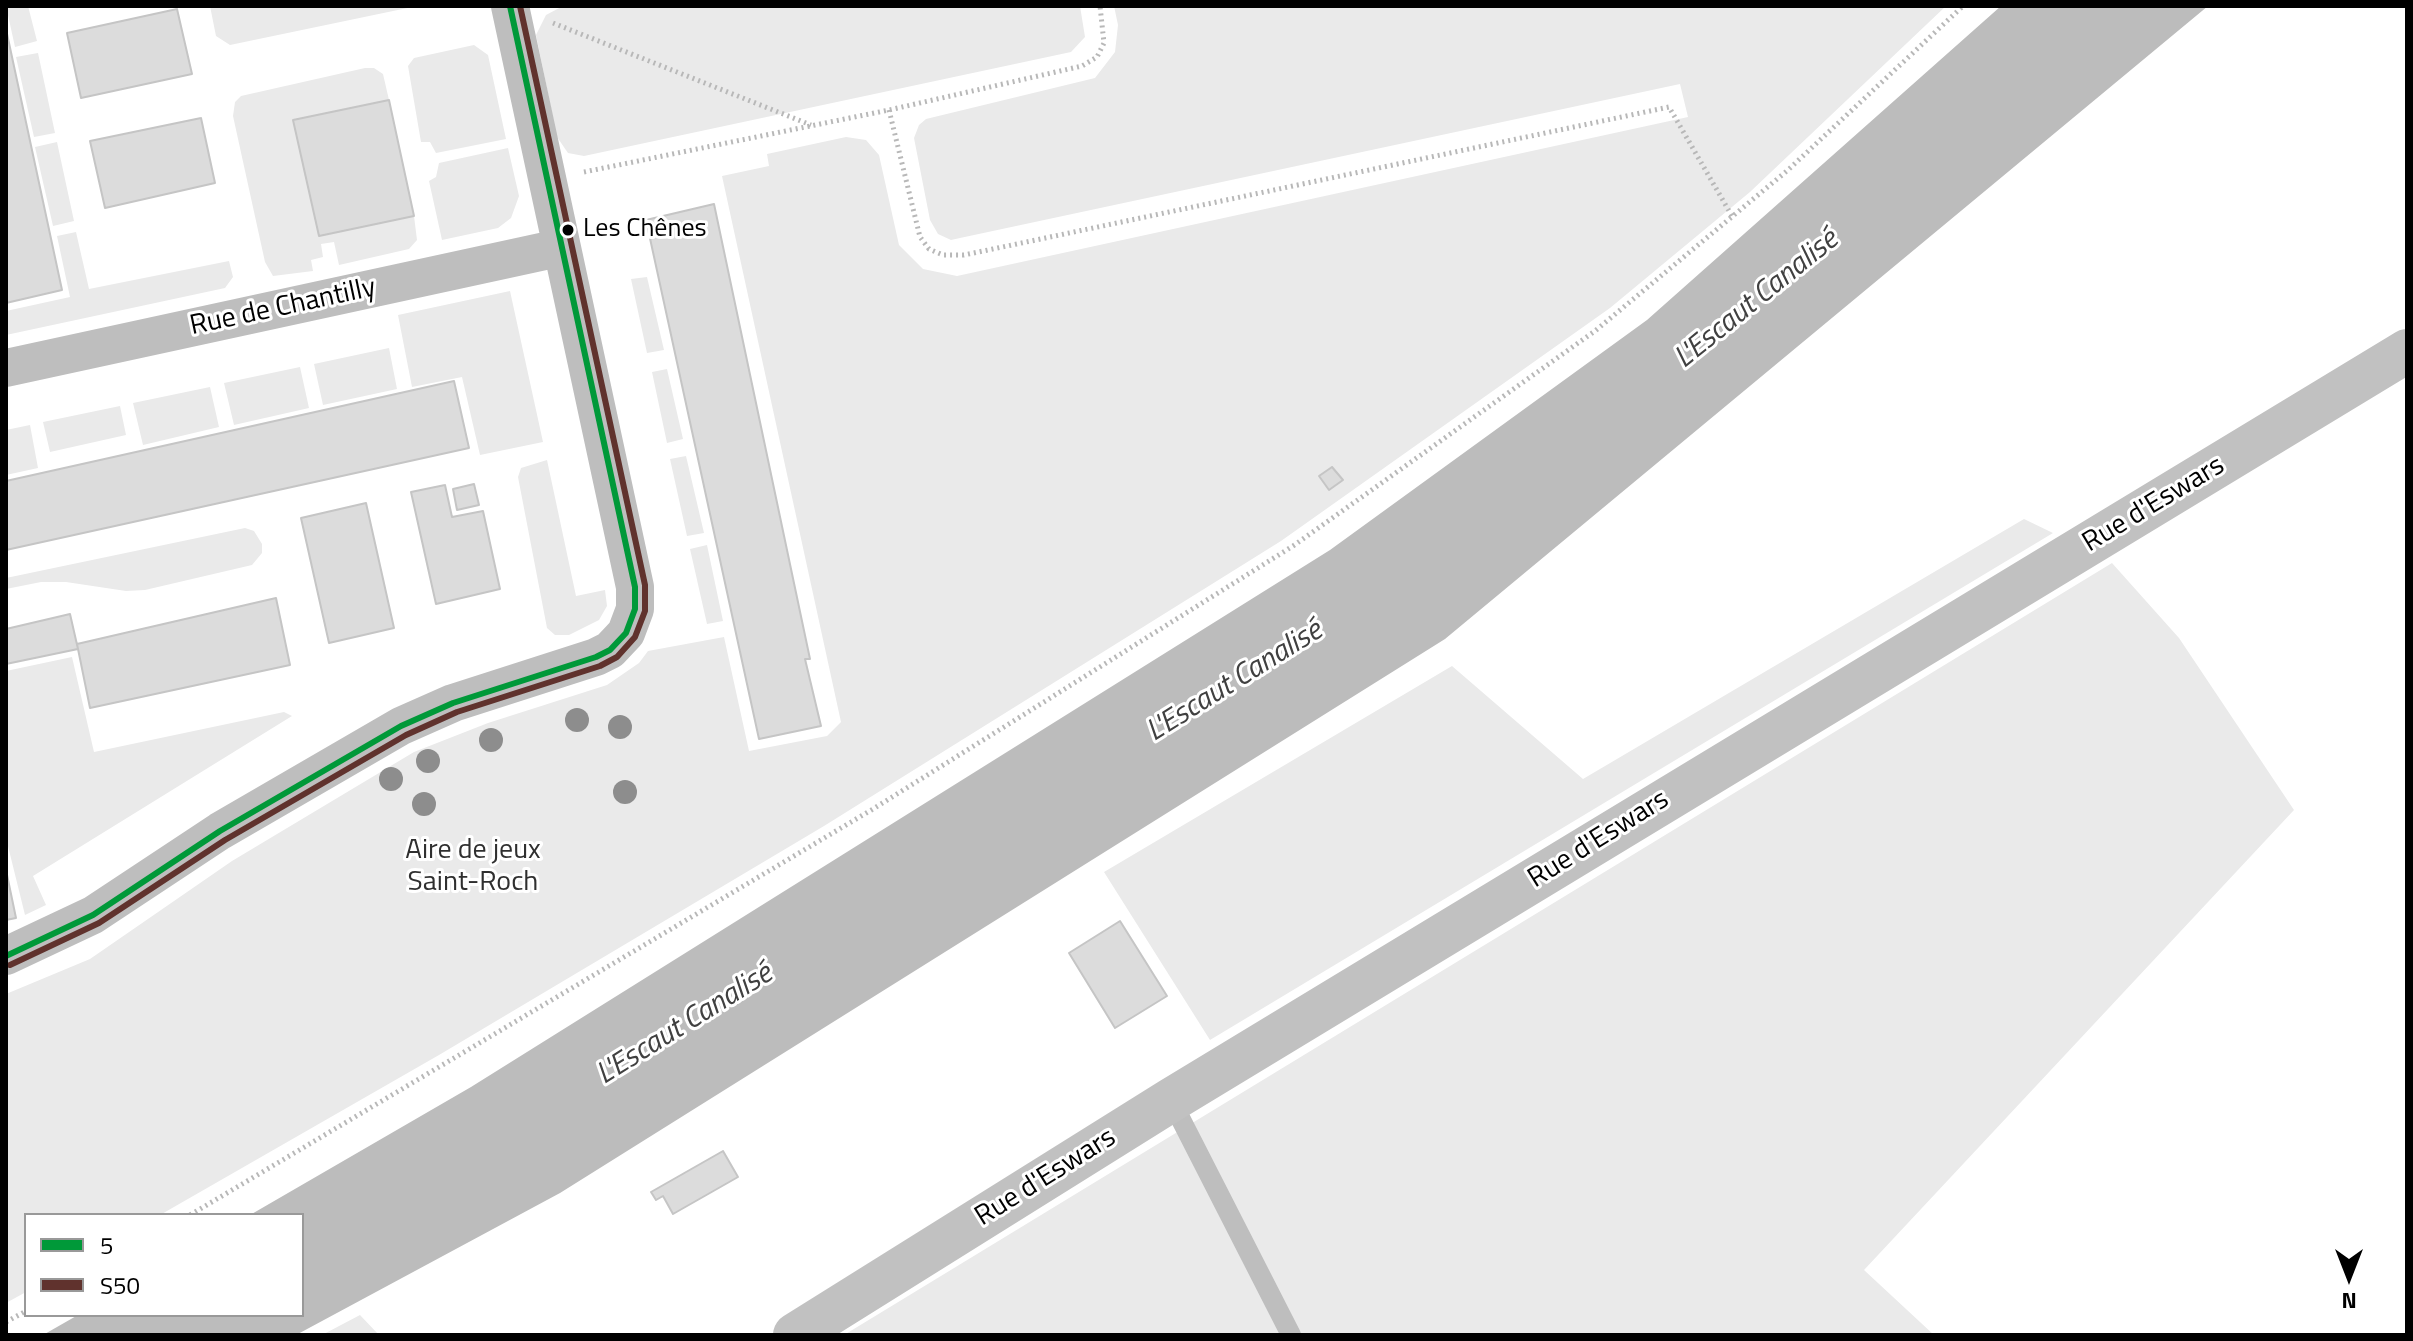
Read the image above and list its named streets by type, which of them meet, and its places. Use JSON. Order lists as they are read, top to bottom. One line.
{"streets":{"street":["Rue de Chantilly","Rue d'Eswars"]},"water":["L'Escaut Canalisé"],"parks":["Aire de jeux Saint-Roch"],"places":["Les Chênes"],"lines":["transit line 5","transit line S50"],"legend":["5","S50"],"north":"bottom"}
